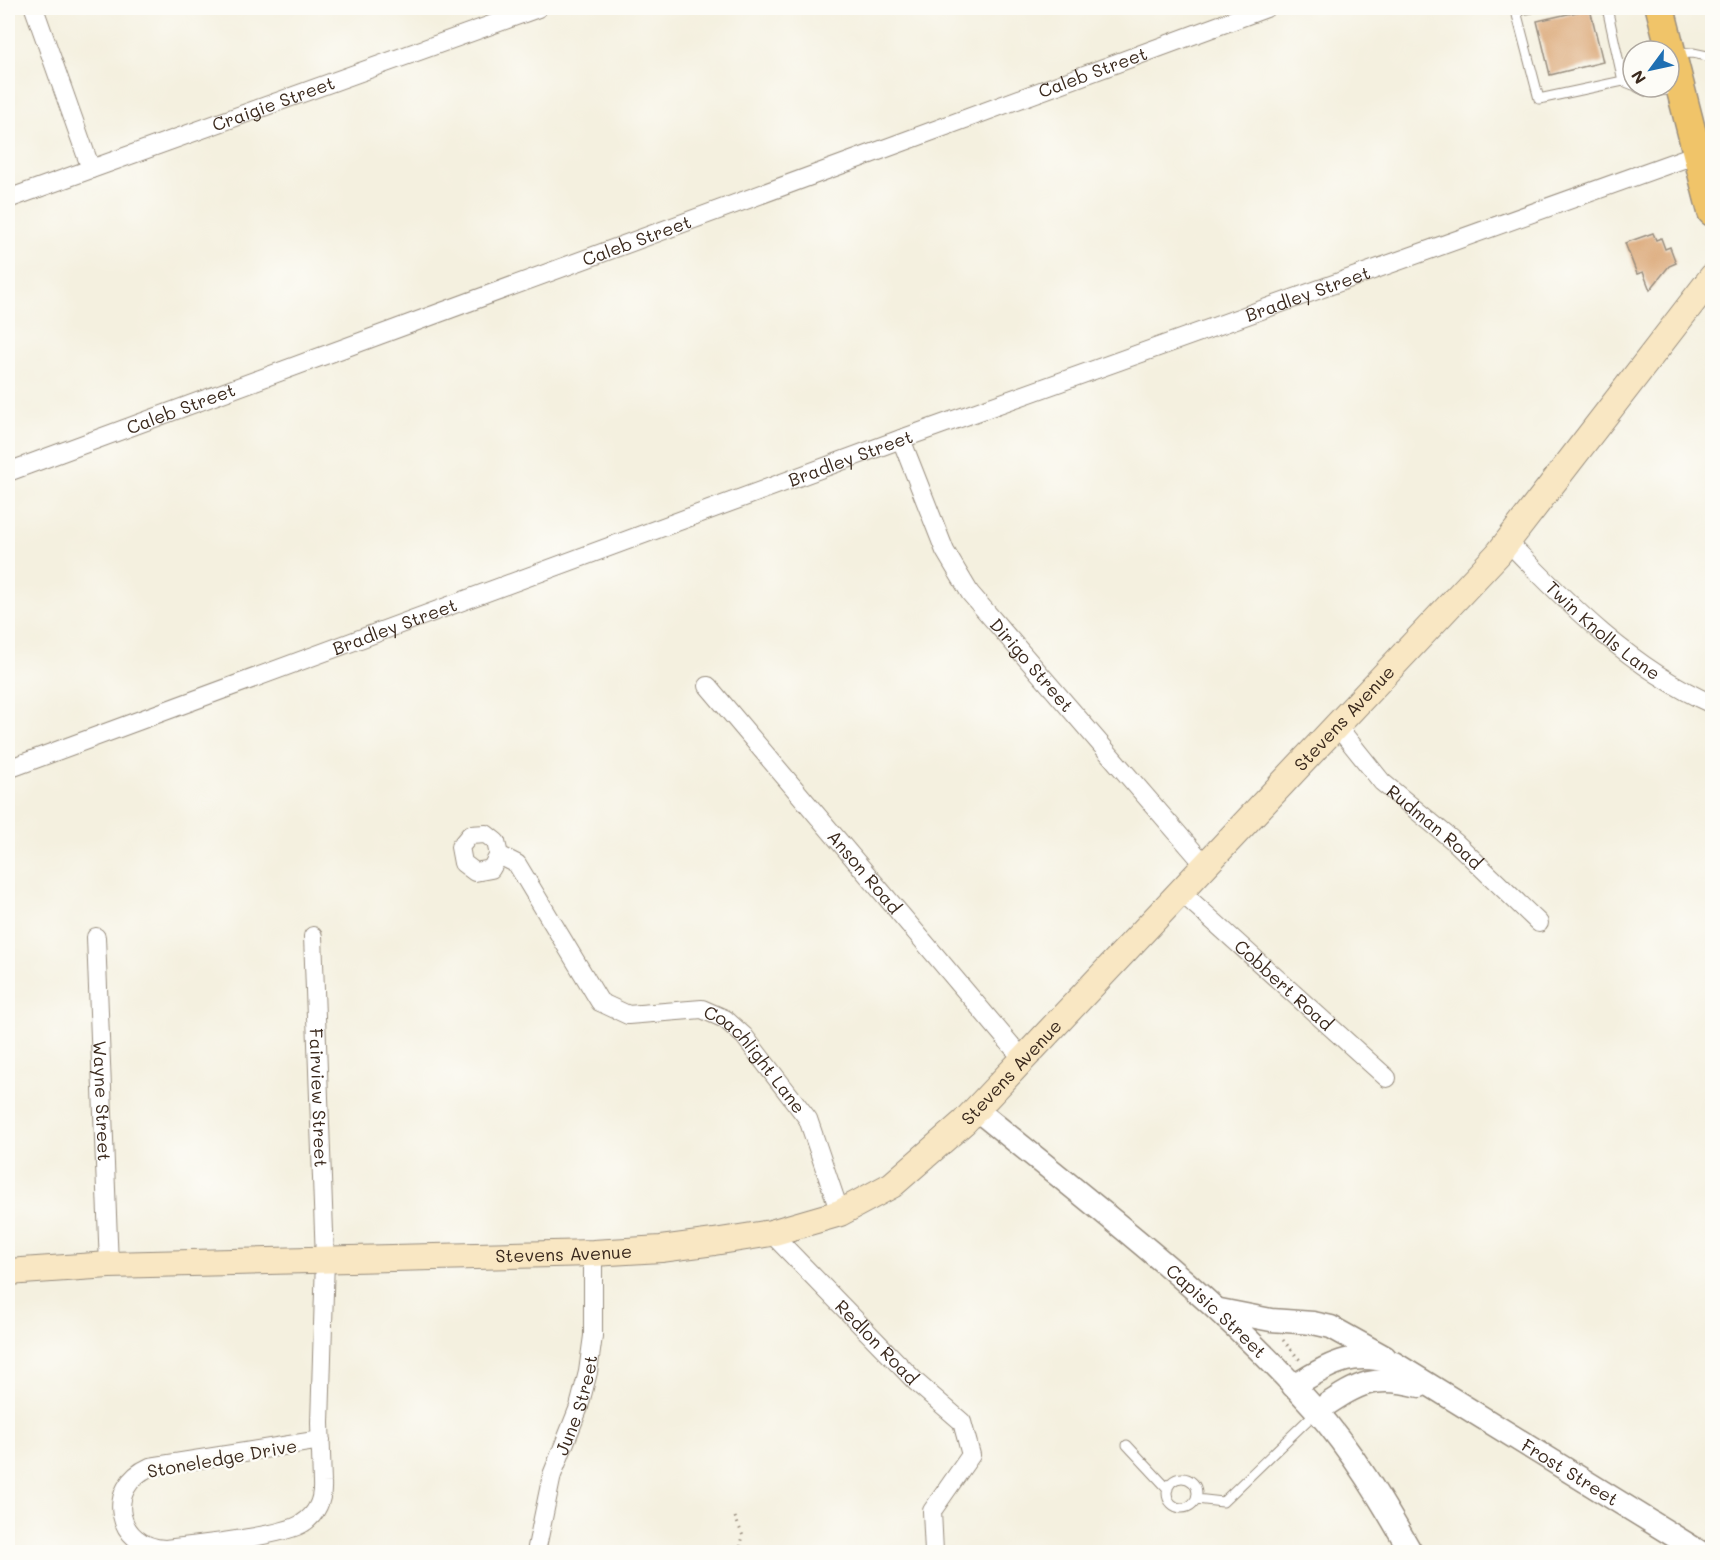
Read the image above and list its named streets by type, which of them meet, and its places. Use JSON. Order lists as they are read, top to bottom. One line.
{"streets":{"main road":["Stevens Avenue"],"street":["Caleb Street","Craigie Street","Bradley Street","Twin Knolls Lane","Dirigo Street","Rudman Road","Anson Road","Cobbert Road","Coachlight Lane","Fairview Street","Wayne Street","Capisic Street","Redlon Road","June Street","Stoneledge Drive","Frost Street"]},"crossings":[["Bradley Street","Dirigo Street"],["Twin Knolls Lane","Stevens Avenue"],["Dirigo Street","Stevens Avenue"],["Stevens Avenue","Rudman Road"],["Stevens Avenue","Anson Road"],["Stevens Avenue","Cobbert Road"],["Stevens Avenue","Coachlight Lane"],["Stevens Avenue","Fairview Street"],["Stevens Avenue","Wayne Street"],["Stevens Avenue","Capisic Street"],["Stevens Avenue","Redlon Road"],["Stevens Avenue","June Street"],["Stevens Avenue","Stoneledge Drive"],["Fairview Street","Stoneledge Drive"],["Capisic Street","Frost Street"]],"north":"bottom left"}
